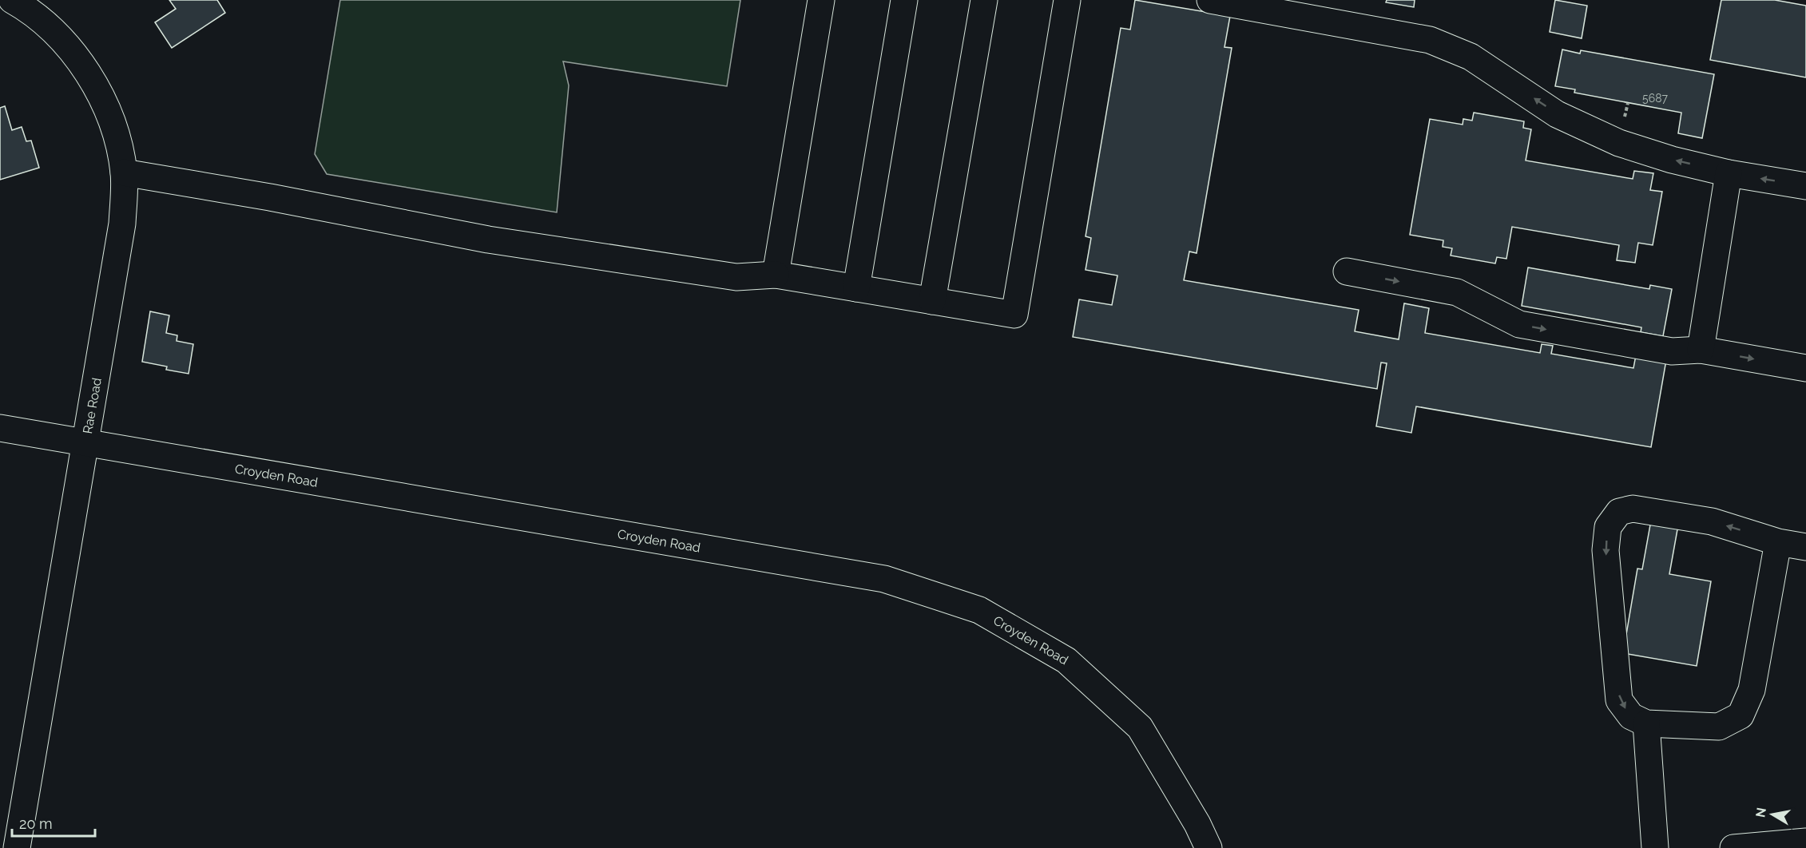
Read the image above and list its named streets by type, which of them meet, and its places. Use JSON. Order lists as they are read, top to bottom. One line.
{"streets":{"street":["Rae Road","Croyden Road"]},"crossings":[["Rae Road","Croyden Road"]],"house_numbers":["5687"],"scale_bar":"20 m","north":"left"}
